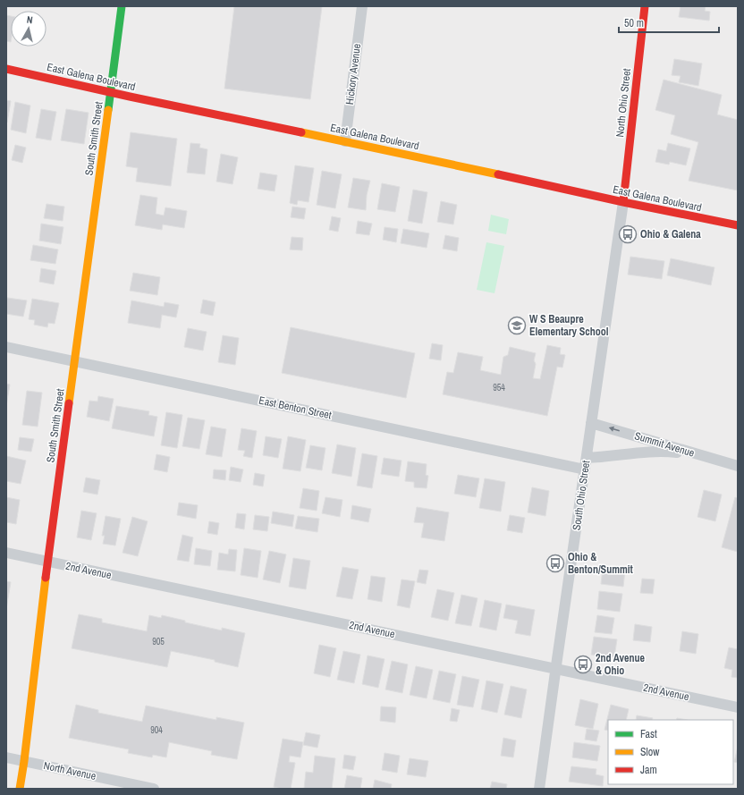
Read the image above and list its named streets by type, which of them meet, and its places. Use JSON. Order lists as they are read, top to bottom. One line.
{"streets":{"main road":["East Galena Boulevard","North Ohio Street","South Smith Street"],"street":["Hickory Avenue","East Benton Street","Summit Avenue","South Ohio Street","2nd Avenue","North Avenue"]},"crossings":[["Hickory Avenue","East Galena Boulevard"],["East Galena Boulevard","North Ohio Street"],["East Galena Boulevard","South Smith Street"],["East Galena Boulevard","South Ohio Street"],["North Ohio Street","South Ohio Street"],["South Smith Street","East Benton Street"],["South Smith Street","2nd Avenue"],["South Smith Street","North Avenue"],["East Benton Street","South Ohio Street"],["Summit Avenue","South Ohio Street"],["South Ohio Street","2nd Avenue"]],"places":{"bus stop":["Ohio & Galena","Ohio & Benton/Summit","2nd Avenue & Ohio"],"school or university":["W S Beaupre Elementary School"]},"house_numbers":["954","905","904"],"legend":["Fast","Slow","Jam"],"scale_bar":"50 m","north":"top"}
